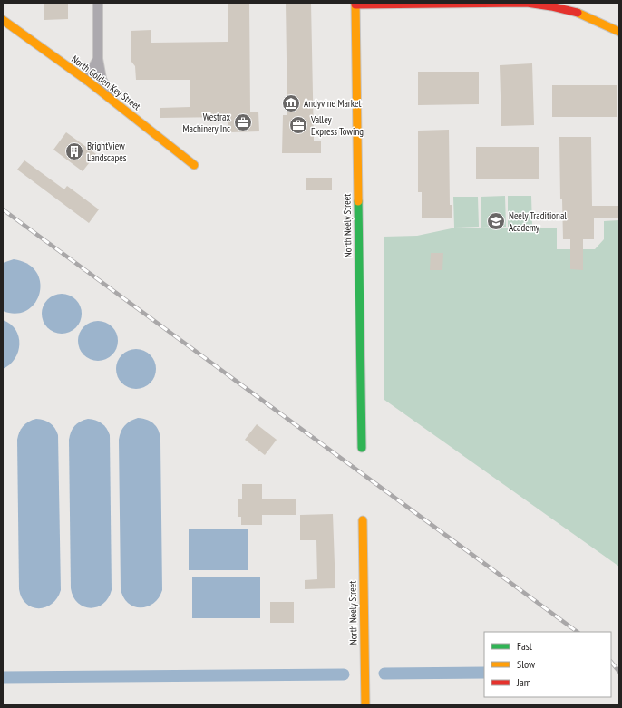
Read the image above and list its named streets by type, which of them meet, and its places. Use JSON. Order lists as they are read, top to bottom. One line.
{"streets":{"street":["North Golden Key Street","North Neely Street"]},"places":{"museum":["Andyvine Market"],"office":["Westrax Machinery Inc","Valley Express Towing"],"building":["BrightView Landscapes"],"school or university":["Neely Traditional Academy"]},"legend":["Fast","Slow","Jam"]}
